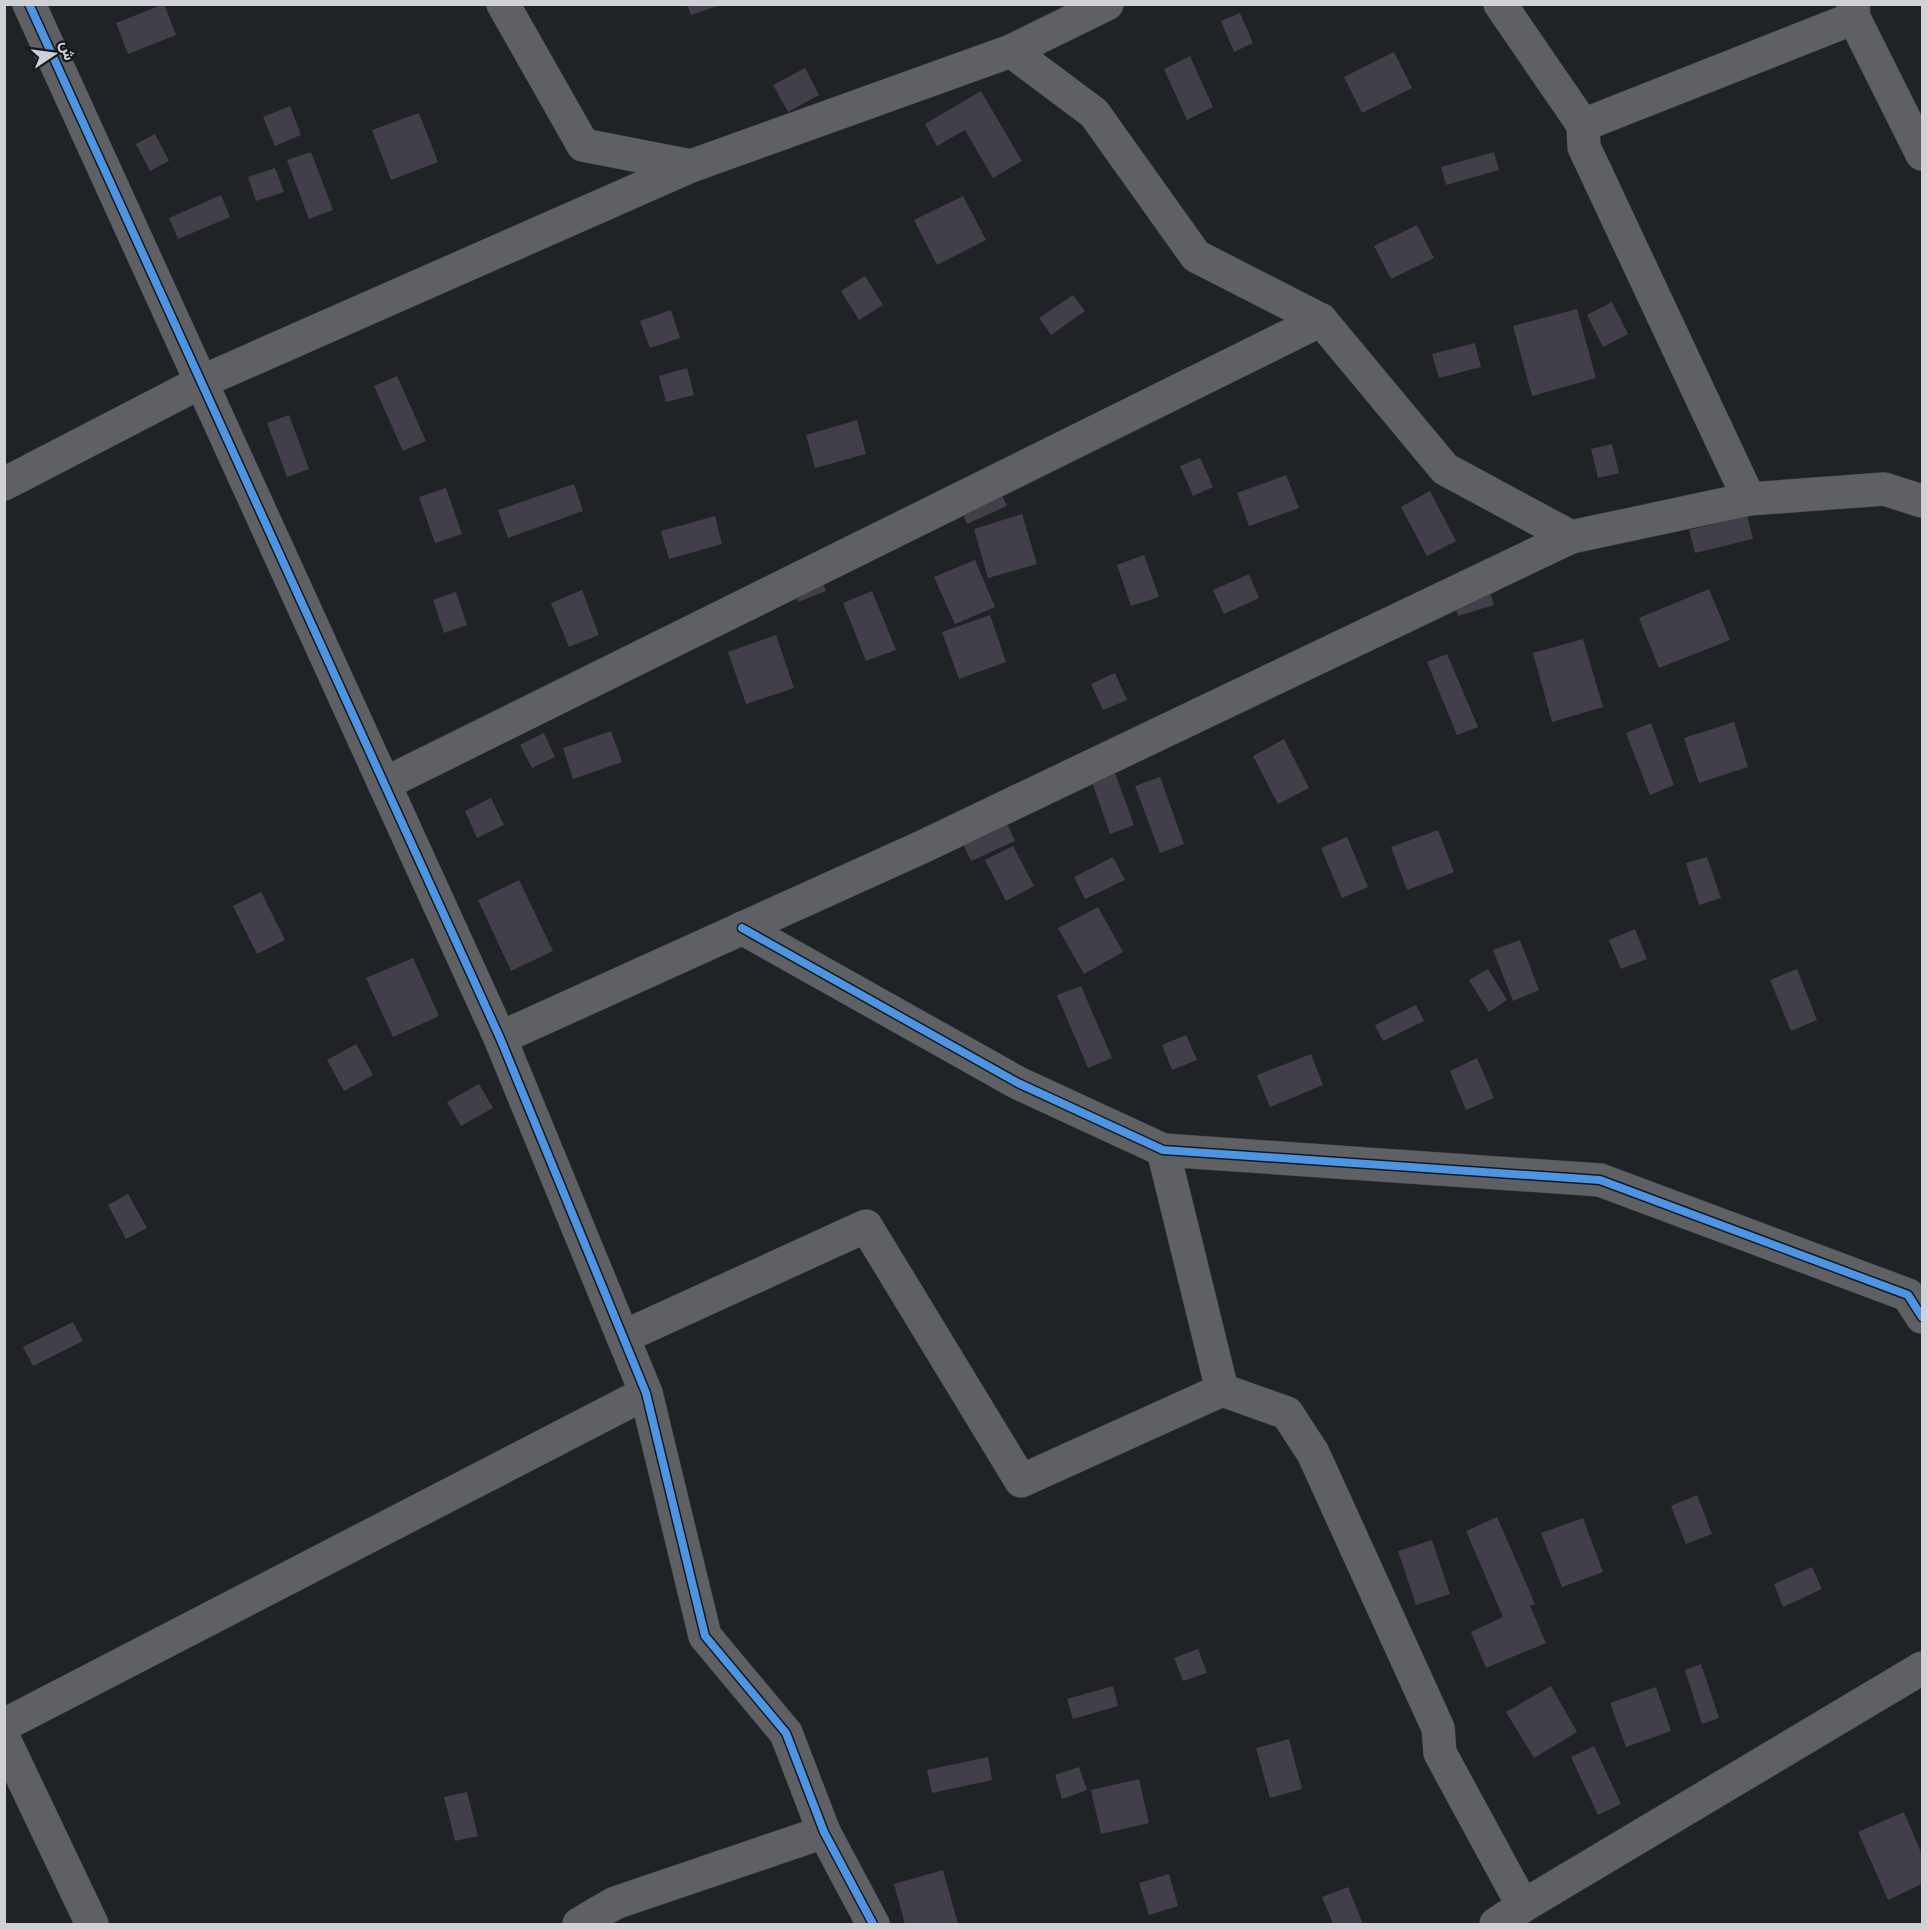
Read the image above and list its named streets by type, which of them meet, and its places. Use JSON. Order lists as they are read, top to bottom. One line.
{"north":"right"}
